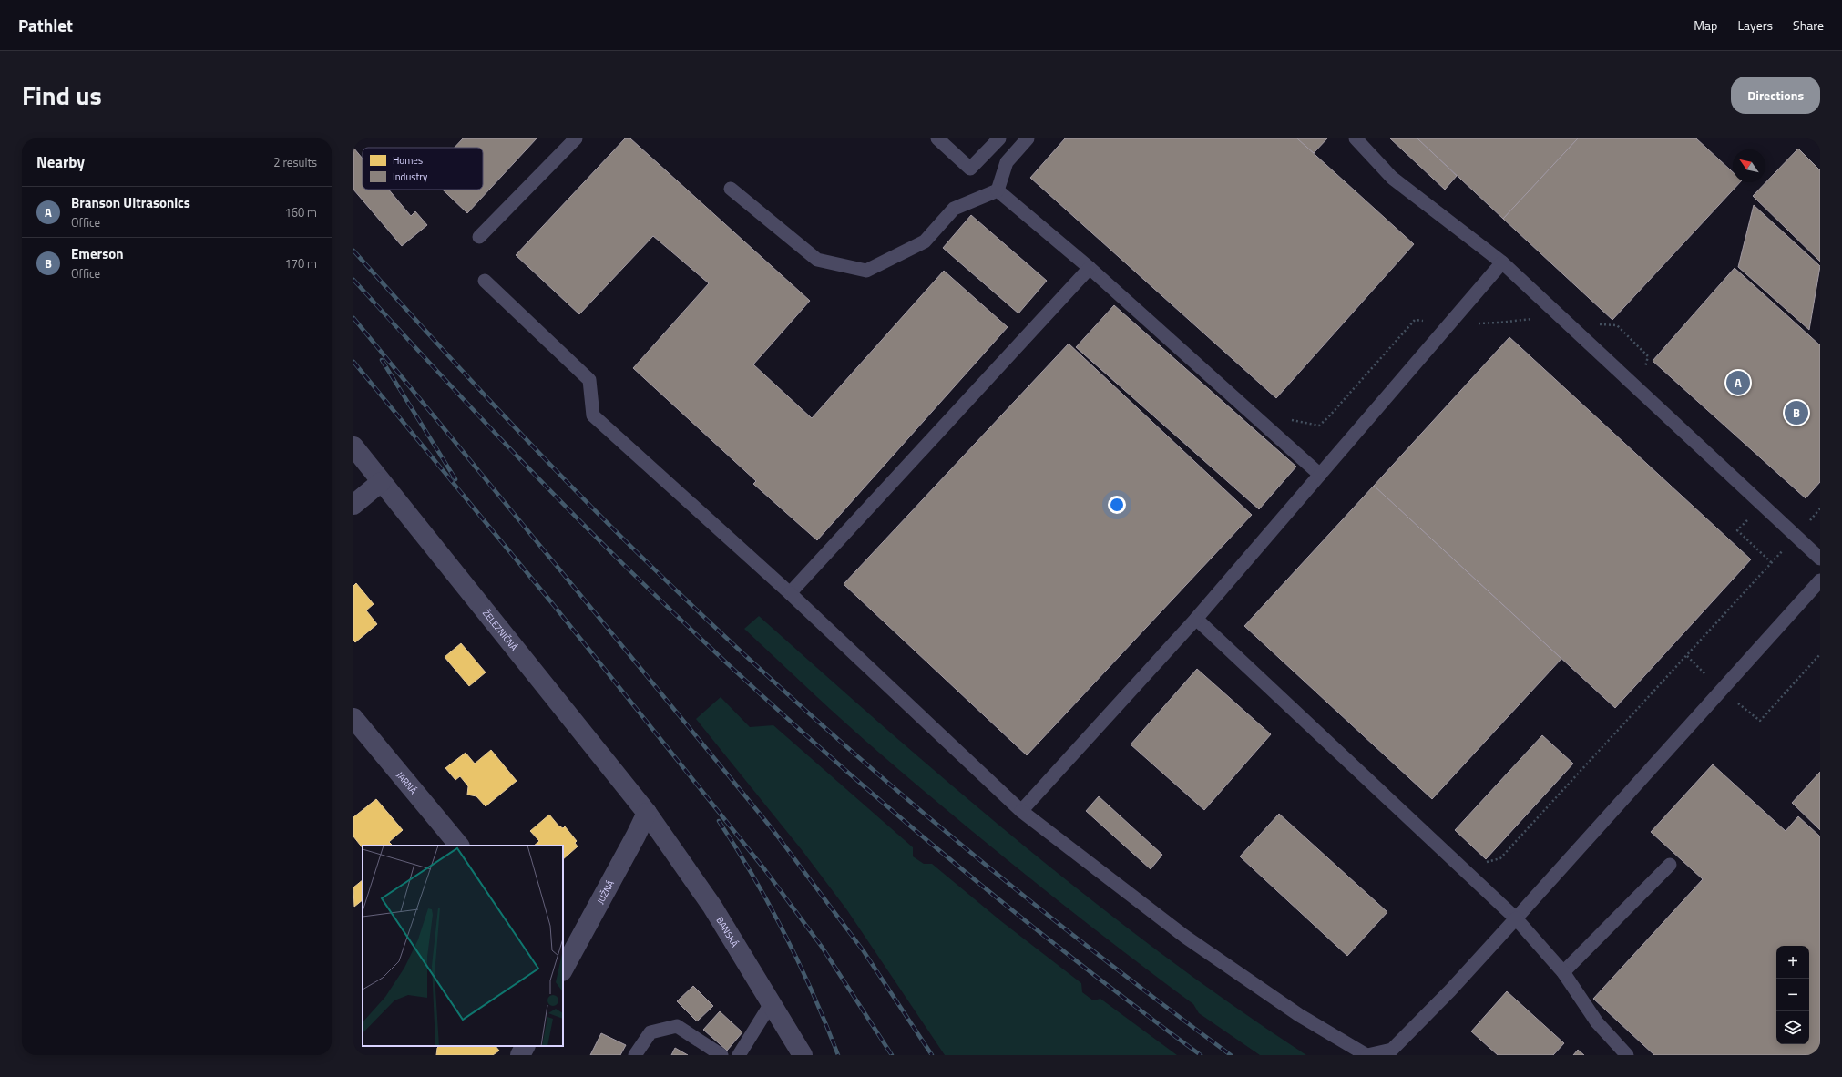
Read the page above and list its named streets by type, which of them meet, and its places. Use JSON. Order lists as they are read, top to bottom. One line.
{"streets":{"street":["ŽELEZNIČNÁ","JARNÁ","JUŽNÁ","BANSKÁ"]},"crossings":[["ŽELEZNIČNÁ","JUŽNÁ"],["ŽELEZNIČNÁ","BANSKÁ"],["JUŽNÁ","BANSKÁ"]],"legend":["Homes","Industry"],"north":"top left","page":{"header":"Pathlet","nav":["Map","Layers","Share"],"title":"Find us","buttons":"Directions","heading":["Nearby","2 results"],"list":[{"mark":"A","name":"Branson Ultrasonics","note":"Office","value":"160 m"},{"mark":"B","name":"Emerson","note":"Office","value":"170 m"}],"pins":["A","B"],"map_buttons":["+","−"]}}
